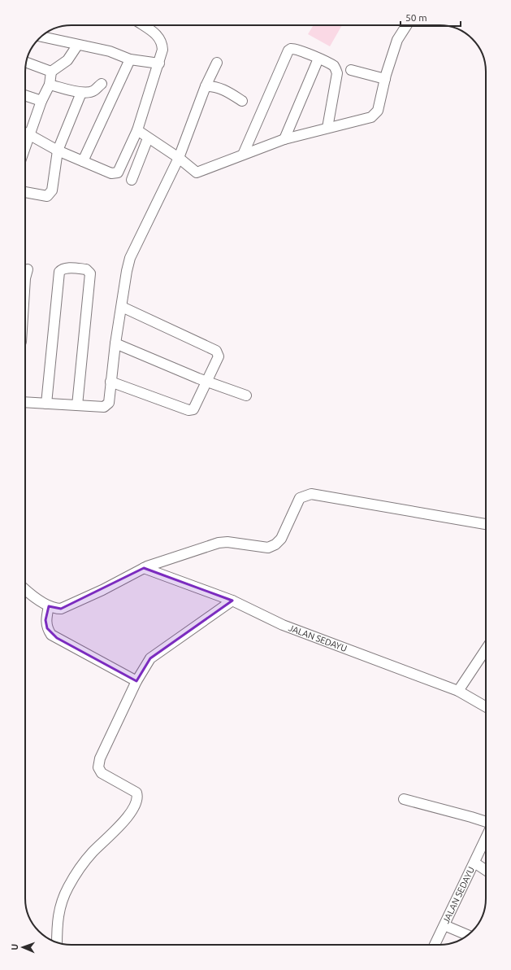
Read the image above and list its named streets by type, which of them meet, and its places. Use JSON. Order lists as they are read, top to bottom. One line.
{"streets":{"street":["JALAN SEDAYU"]},"scale_bar":"50 m","north":"left"}
